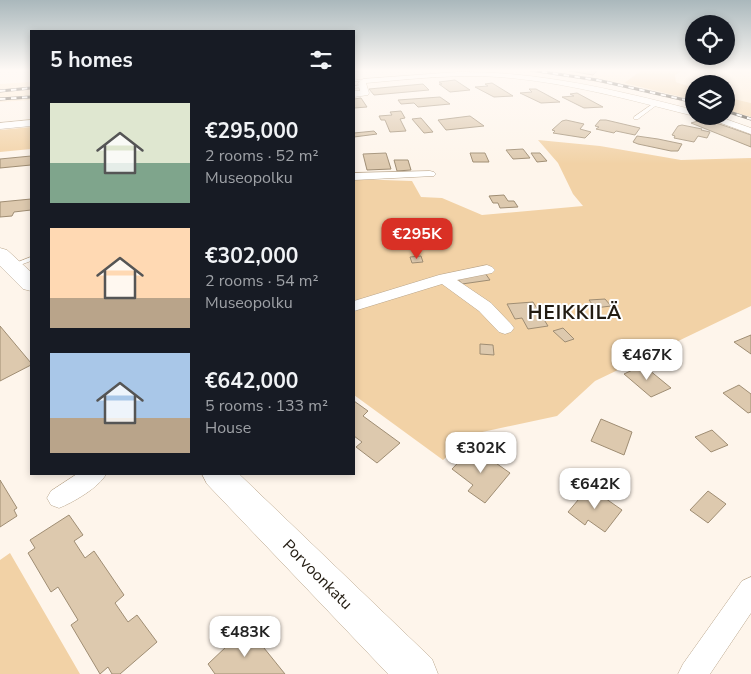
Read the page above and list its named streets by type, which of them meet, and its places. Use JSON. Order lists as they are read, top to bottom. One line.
{"streets":{"street":["Porvoonkatu"]},"districts":["HEIKKILÄ"],"page":{"heading":"5 homes","list":[{"name":"€295,000","note":"2 rooms · 52 m² · Museopolku"},{"name":"€302,000","note":"2 rooms · 54 m² · Museopolku"},{"name":"€642,000","note":"5 rooms · 133 m² · House"}],"price":["€295K","€467K","€302K","€642K","€483K"]}}
